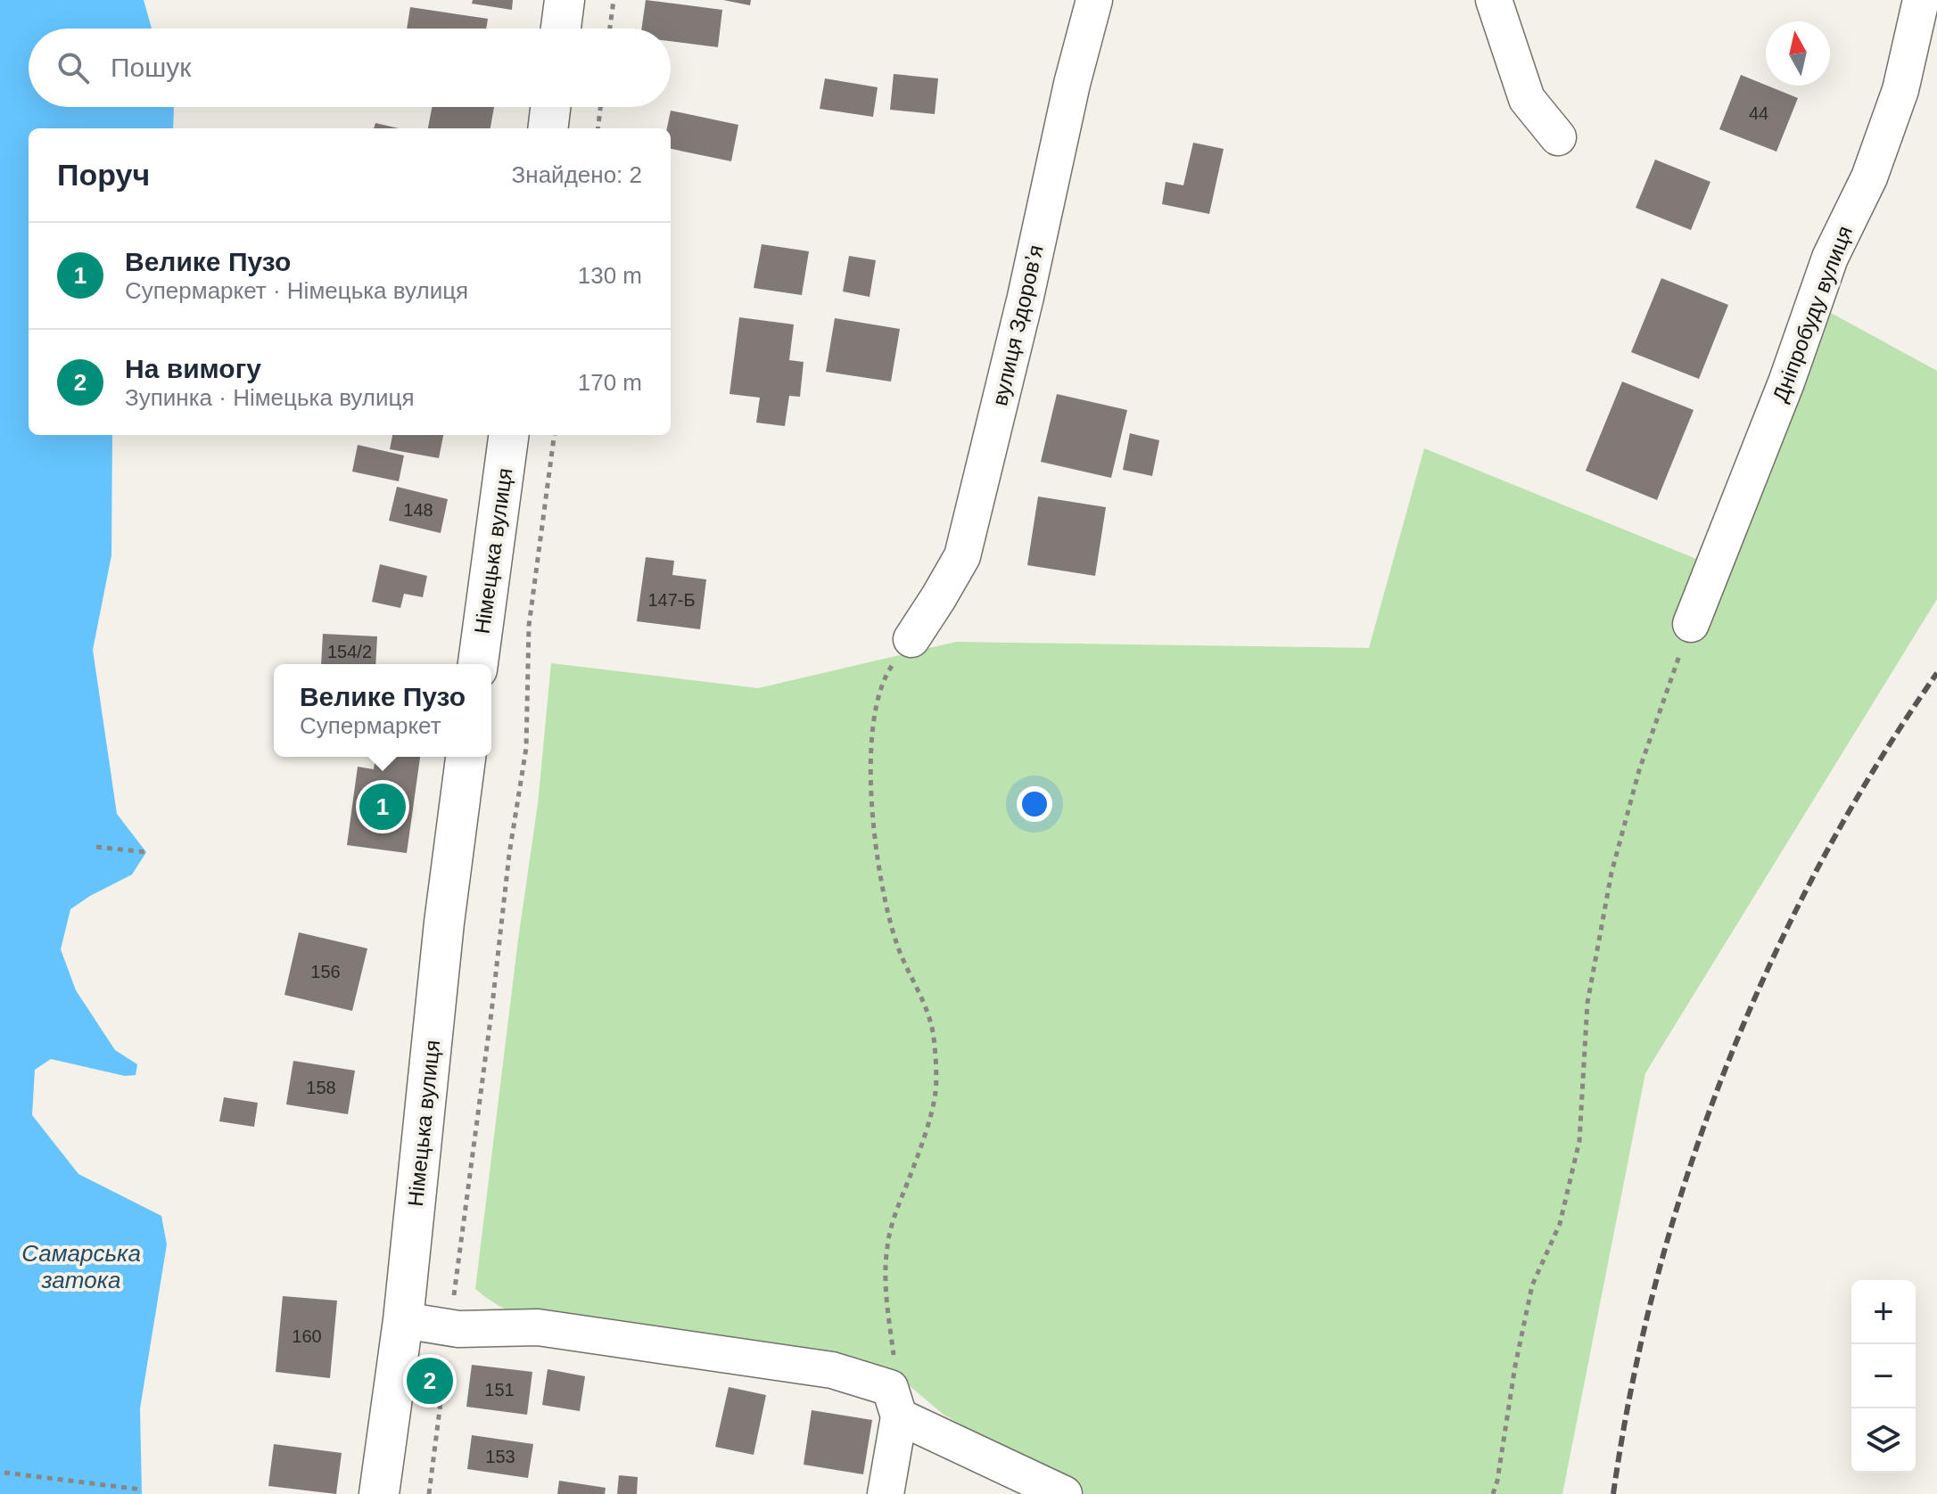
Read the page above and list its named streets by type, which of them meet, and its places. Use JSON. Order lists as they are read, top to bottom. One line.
{"streets":{"main road":["Німецька вулиця"],"street":["Дніпробуду вулиця","вулиця Здоровʼя"]},"water":["Самарська затока"],"house_numbers":["44","148","147-Б","154/2","156","158","160","151","153"],"north":"top","page":{"search":"Пошук","heading":["Поруч","Знайдено: 2"],"list":[{"mark":"1","name":"Велике Пузо","note":"Супермаркет · Німецька вулиця","value":"130 m"},{"mark":"2","name":"На вимогу","note":"Зупинка · Німецька вулиця","value":"170 m"}],"popup":["Велике Пузо","Супермаркет"],"pins":["1","2"],"map_buttons":["+","−"]}}
